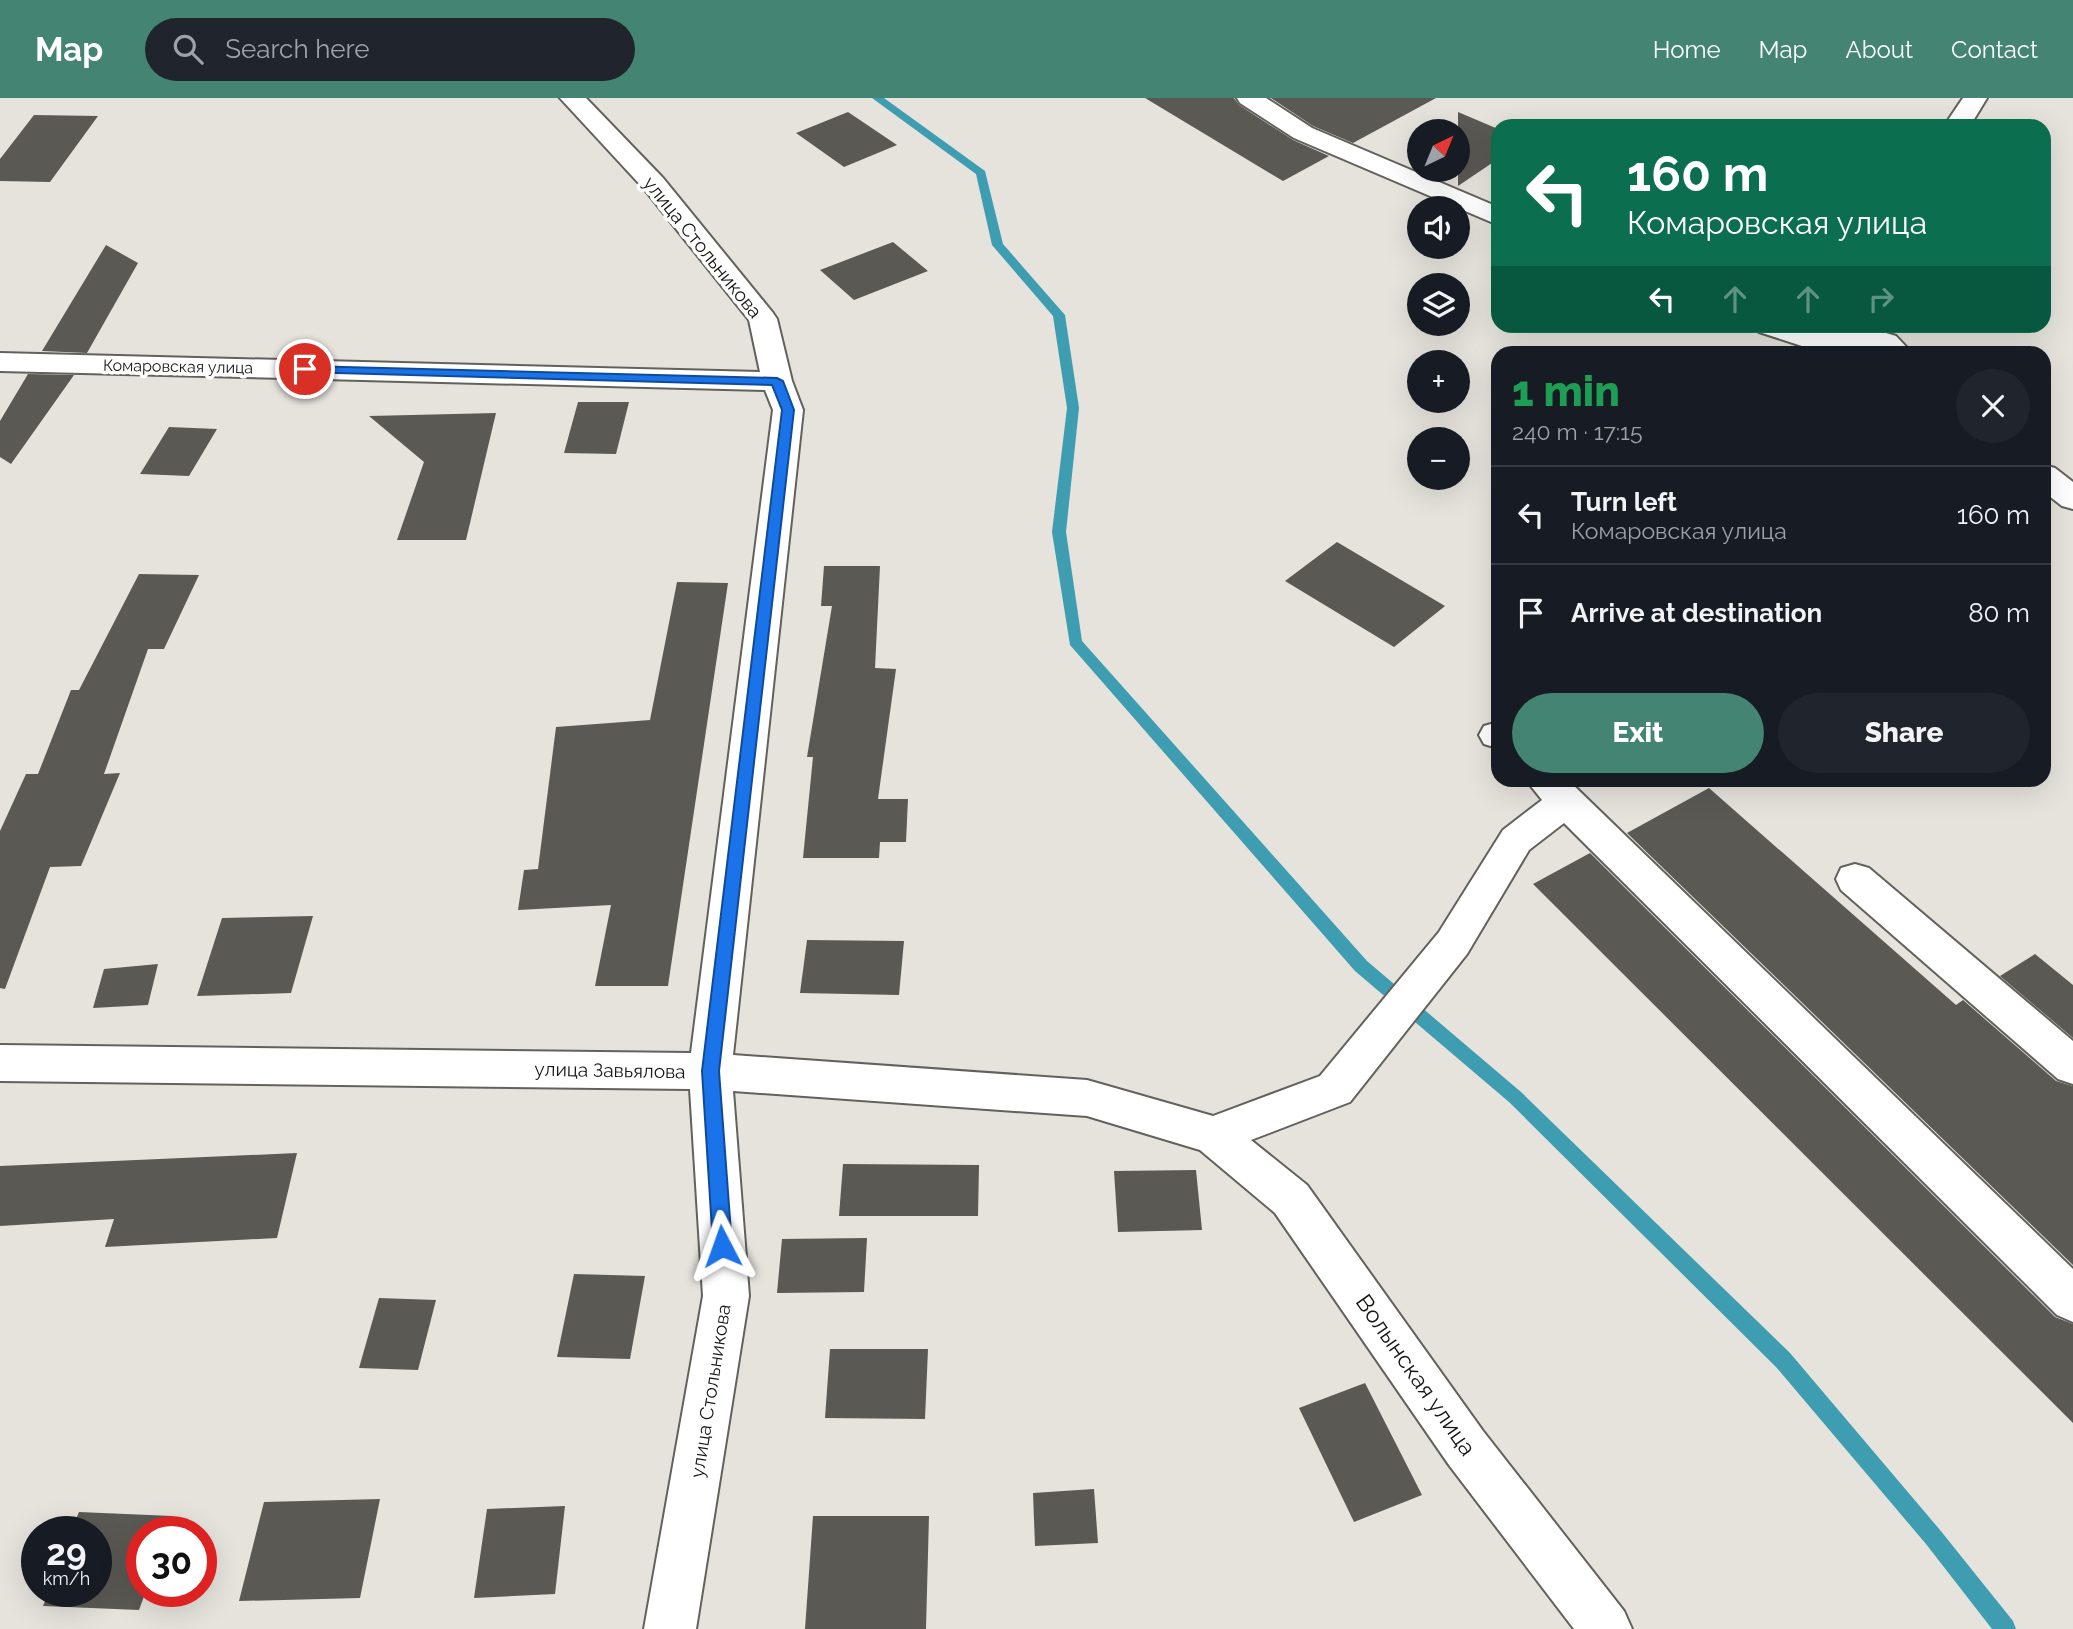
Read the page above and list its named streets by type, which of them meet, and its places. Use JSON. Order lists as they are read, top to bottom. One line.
{"streets":{"street":["улица Стольникова","Комаровская улица","улица Завьялова","Волынская улица"]},"crossings":[["улица Стольникова","Комаровская улица"],["улица Стольникова","улица Завьялова"],["улица Завьялова","Волынская улица"]],"north":"top right","page":{"header":"Map","search":"Search here","nav":["Home","Map","About","Contact"],"map_buttons":["+","−"],"turn":["160 m","Комаровская улица"],"heading":["1 min","240 m · 17:15"],"list":[{"name":"Turn left","note":"Комаровская улица","value":"160 m"},{"name":"Arrive at destination","value":"80 m"}],"buttons":["Exit","Share"],"speed":"29 km/h","limit":"30"}}
